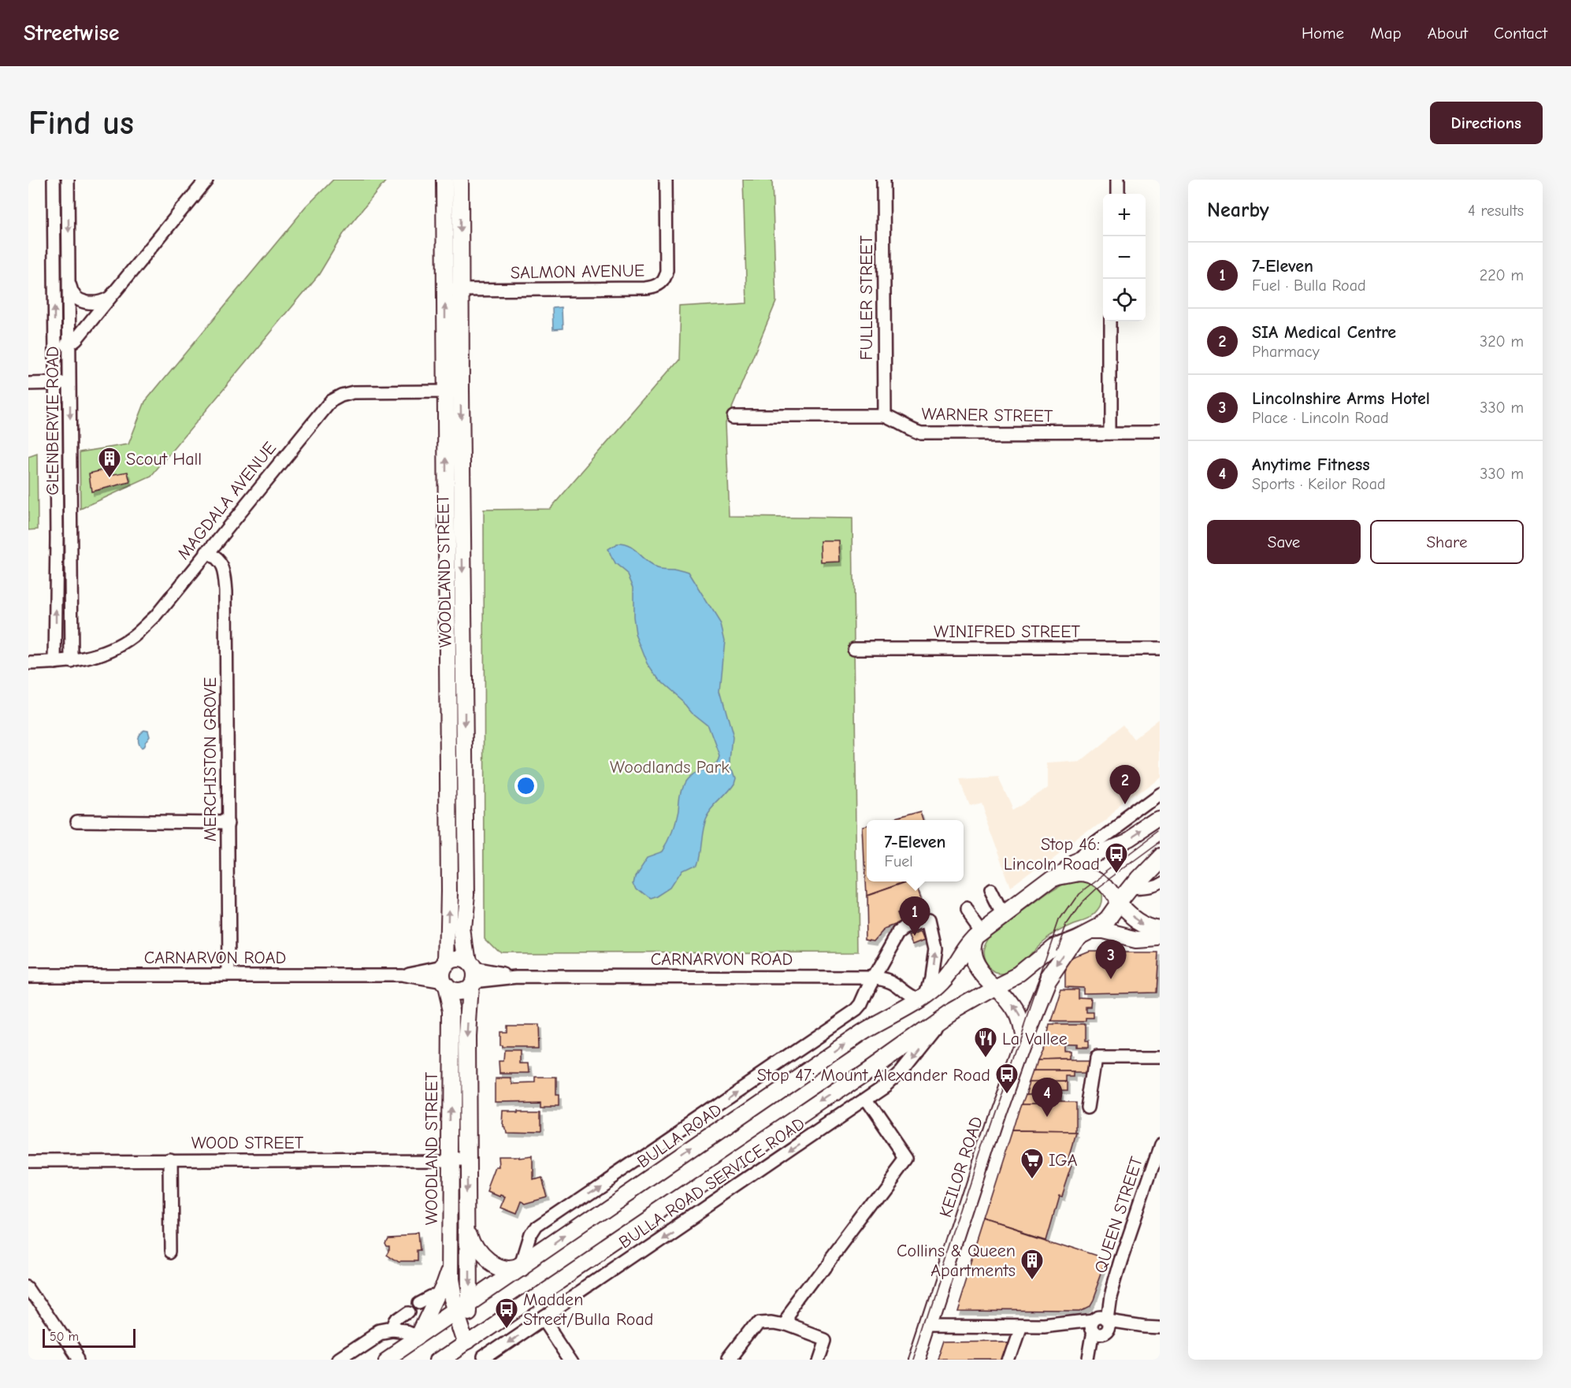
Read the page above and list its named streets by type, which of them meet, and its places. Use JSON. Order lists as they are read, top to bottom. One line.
{"streets":{"main road":["WOODLAND STREET","BULLA ROAD","KEILOR ROAD"],"street":["SALMON AVENUE","FULLER STREET","WARNER STREET","GLENBERVIE ROAD","MAGDALA AVENUE","WINIFRED STREET","MERCHISTON GROVE","CARNARVON ROAD","WOOD STREET","BULLA ROAD SERVICE ROAD","QUEEN STREET"]},"crossings":[["SALMON AVENUE","WOODLAND STREET"],["FULLER STREET","WARNER STREET"],["GLENBERVIE ROAD","MAGDALA AVENUE"],["MAGDALA AVENUE","WOODLAND STREET"],["MAGDALA AVENUE","MERCHISTON GROVE"],["WOODLAND STREET","CARNARVON ROAD"],["WOODLAND STREET","BULLA ROAD"],["WOODLAND STREET","WOOD STREET"],["MERCHISTON GROVE","CARNARVON ROAD"],["CARNARVON ROAD","BULLA ROAD"],["BULLA ROAD","KEILOR ROAD"]],"parks":["Woodlands Park"],"places":{"building":["Scout Hall","Collins & Queen Apartments"],"bus stop":["Stop 46: Lincoln Road","Stop 47: Mount Alexander Road","Madden Street/Bulla Road"],"restaurant":["La Vallee"],"supermarket":["IGA"]},"scale_bar":"50 m","page":{"header":"Streetwise","nav":["Home","Map","About","Contact"],"buttons":["Directions",["Save","Share"]],"title":"Find us","heading":["Nearby","4 results"],"map_buttons":["+","−"],"list":[{"mark":"1","name":"7-Eleven","note":"Fuel · Bulla Road","value":"220 m"},{"mark":"2","name":"SIA Medical Centre","note":"Pharmacy","value":"320 m"},{"mark":"3","name":"Lincolnshire Arms Hotel","note":"Place · Lincoln Road","value":"330 m"},{"mark":"4","name":"Anytime Fitness","note":"Sports · Keilor Road","value":"330 m"}],"pins":["2","1","3","4"],"popup":["7-Eleven","Fuel"],"scale":"50 m"}}
